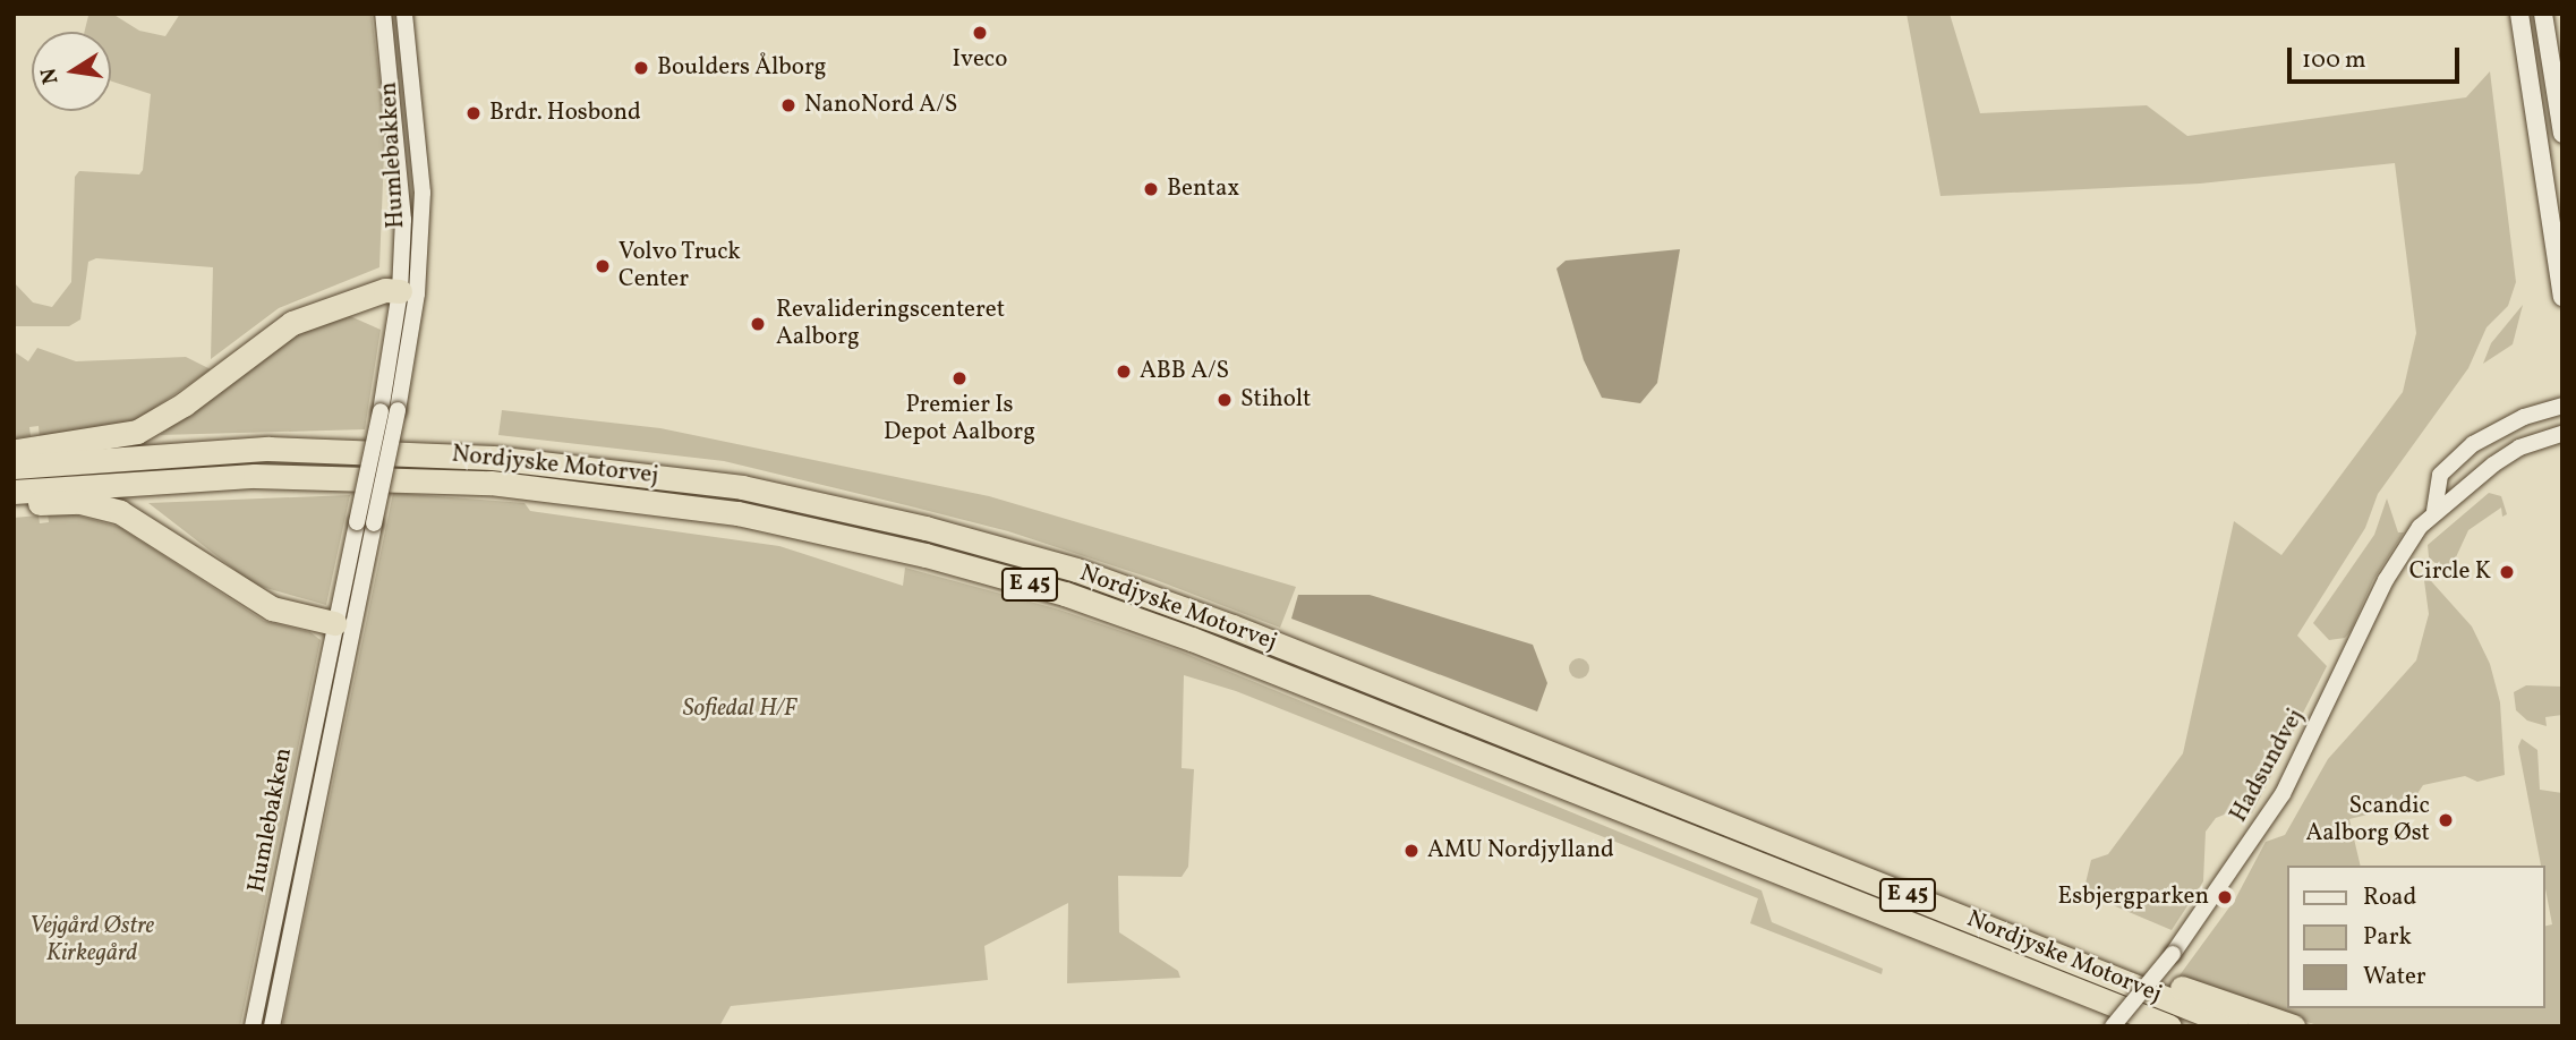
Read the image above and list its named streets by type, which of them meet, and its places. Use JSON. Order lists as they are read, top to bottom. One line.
{"streets":{"highway":["Nordjyske Motorvej","E 45"],"street":["Humlebakken","Hadsundvej"]},"parks":["Sofiedal H/F","Vejgård Østre Kirkegård"],"places":["Iveco","Boulders Ålborg","NanoNord A/S","Brdr. Hosbond","Bentax","Volvo Truck Center","Revalideringscenteret Aalborg","ABB A/S","Premier Is Depot Aalborg","Stiholt","Circle K","Scandic Aalborg Øst","AMU Nordjylland","Esbjergparken"],"legend":["Road","Park","Water"],"scale_bar":"100 m","north":"left"}
